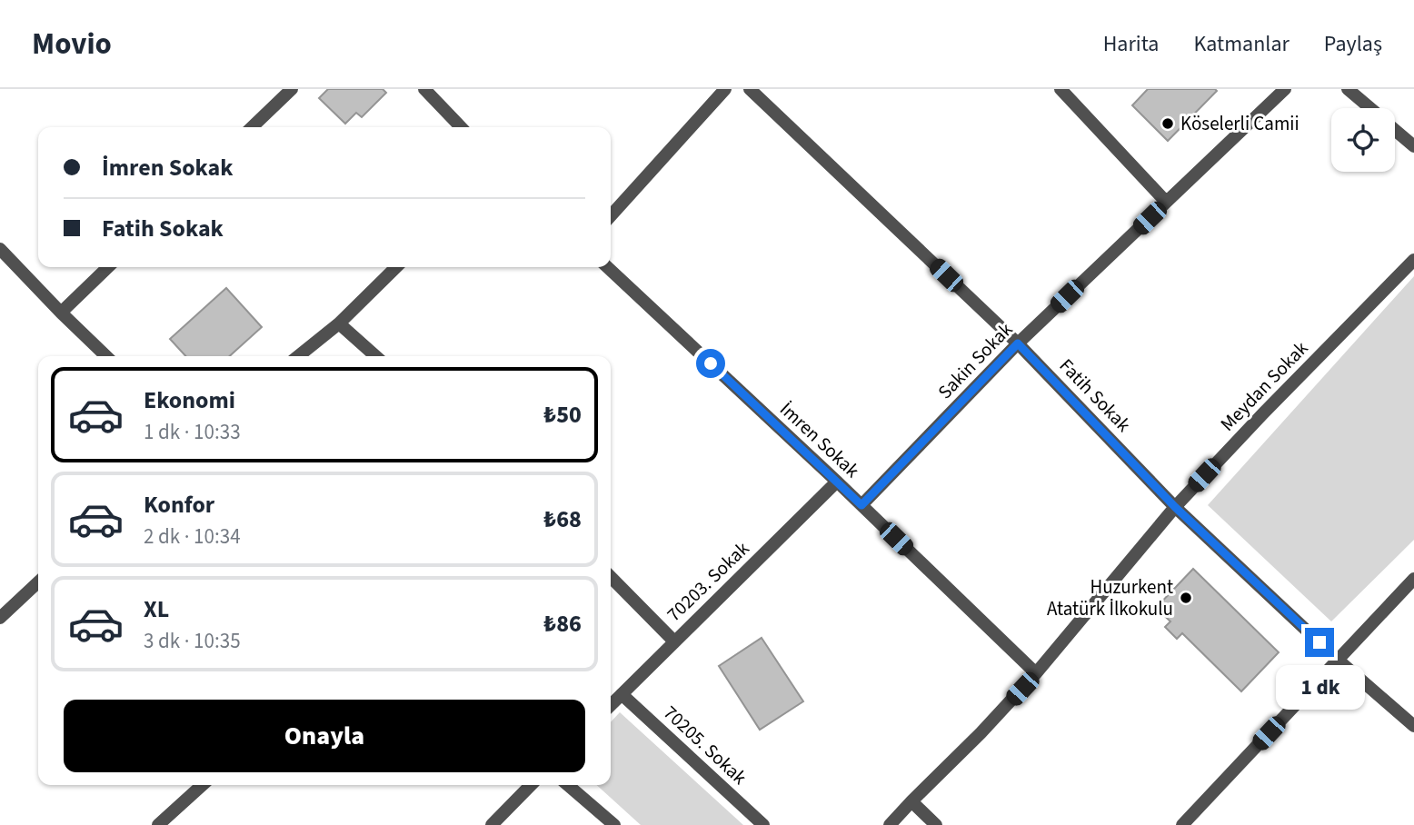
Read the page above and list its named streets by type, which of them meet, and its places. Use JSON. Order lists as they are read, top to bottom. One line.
{"streets":{"street":["Sakin Sokak","Meydan Sokak","Fatih Sokak","İmren Sokak","70203. Sokak","70205. Sokak"]},"crossings":[["Sakin Sokak","Fatih Sokak"],["Sakin Sokak","İmren Sokak"],["Meydan Sokak","Fatih Sokak"],["Meydan Sokak","İmren Sokak"],["İmren Sokak","70203. Sokak"],["70203. Sokak","70205. Sokak"]],"places":["Köselerli Camii","Huzurkent Atatürk İlkokulu"],"page":{"header":"Movio","nav":["Harita","Katmanlar","Paylaş"],"banner":["İmren Sokak","Fatih Sokak"],"list":[{"name":"Ekonomi","note":"1 dk · 10:33","value":"₺50"},{"name":"Konfor","note":"2 dk · 10:34","value":"₺68"},{"name":"XL","note":"3 dk · 10:35","value":"₺86"}],"bubble":"1 dk","buttons":"Onayla"}}
